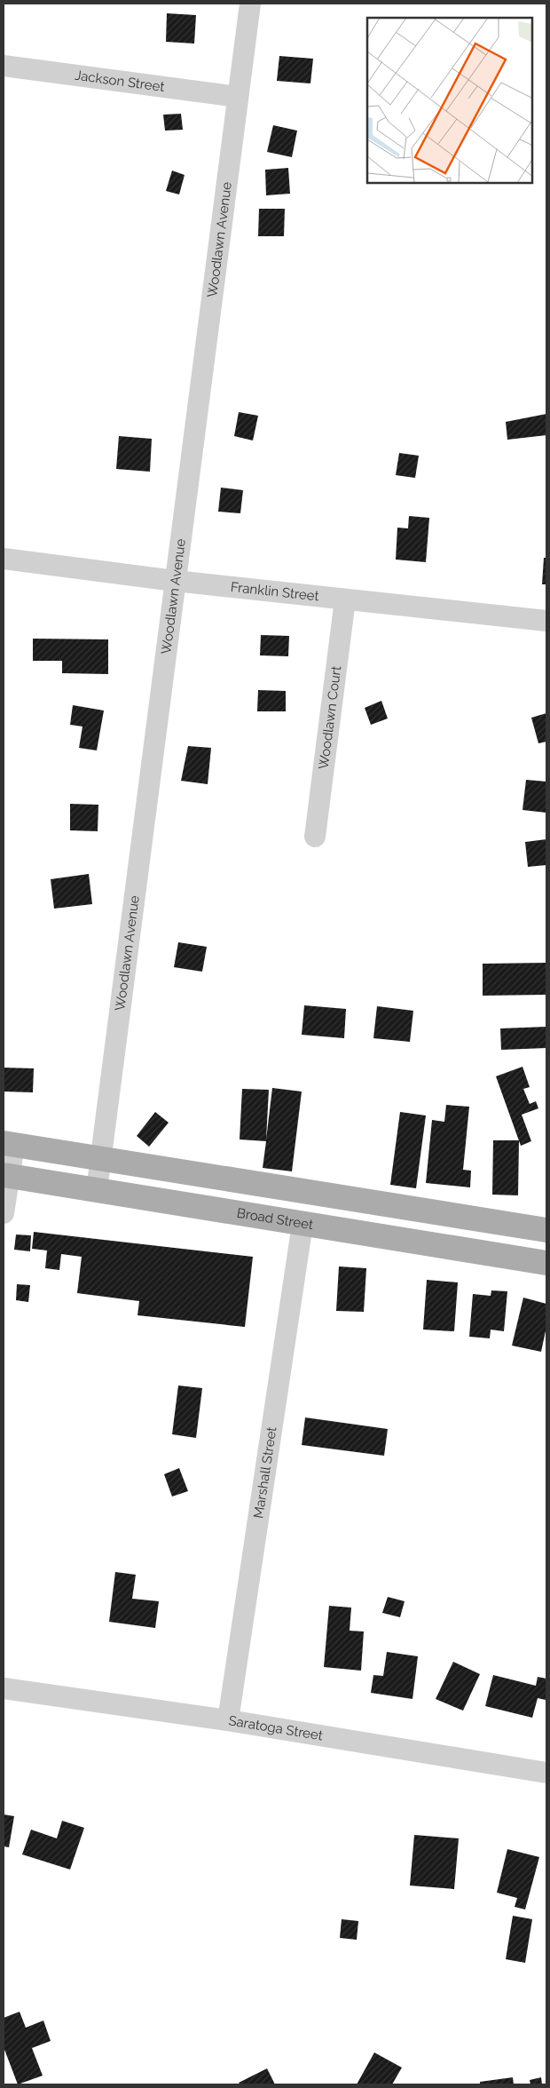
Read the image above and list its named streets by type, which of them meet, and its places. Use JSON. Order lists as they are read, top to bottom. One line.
{"streets":{"main road":["Broad Street"],"street":["Jackson Street","Woodlawn Avenue","Franklin Street","Woodlawn Court","Marshall Street","Saratoga Street"]},"crossings":[["Jackson Street","Woodlawn Avenue"],["Woodlawn Avenue","Franklin Street"],["Woodlawn Avenue","Broad Street"],["Franklin Street","Woodlawn Court"],["Broad Street","Marshall Street"],["Marshall Street","Saratoga Street"]]}
